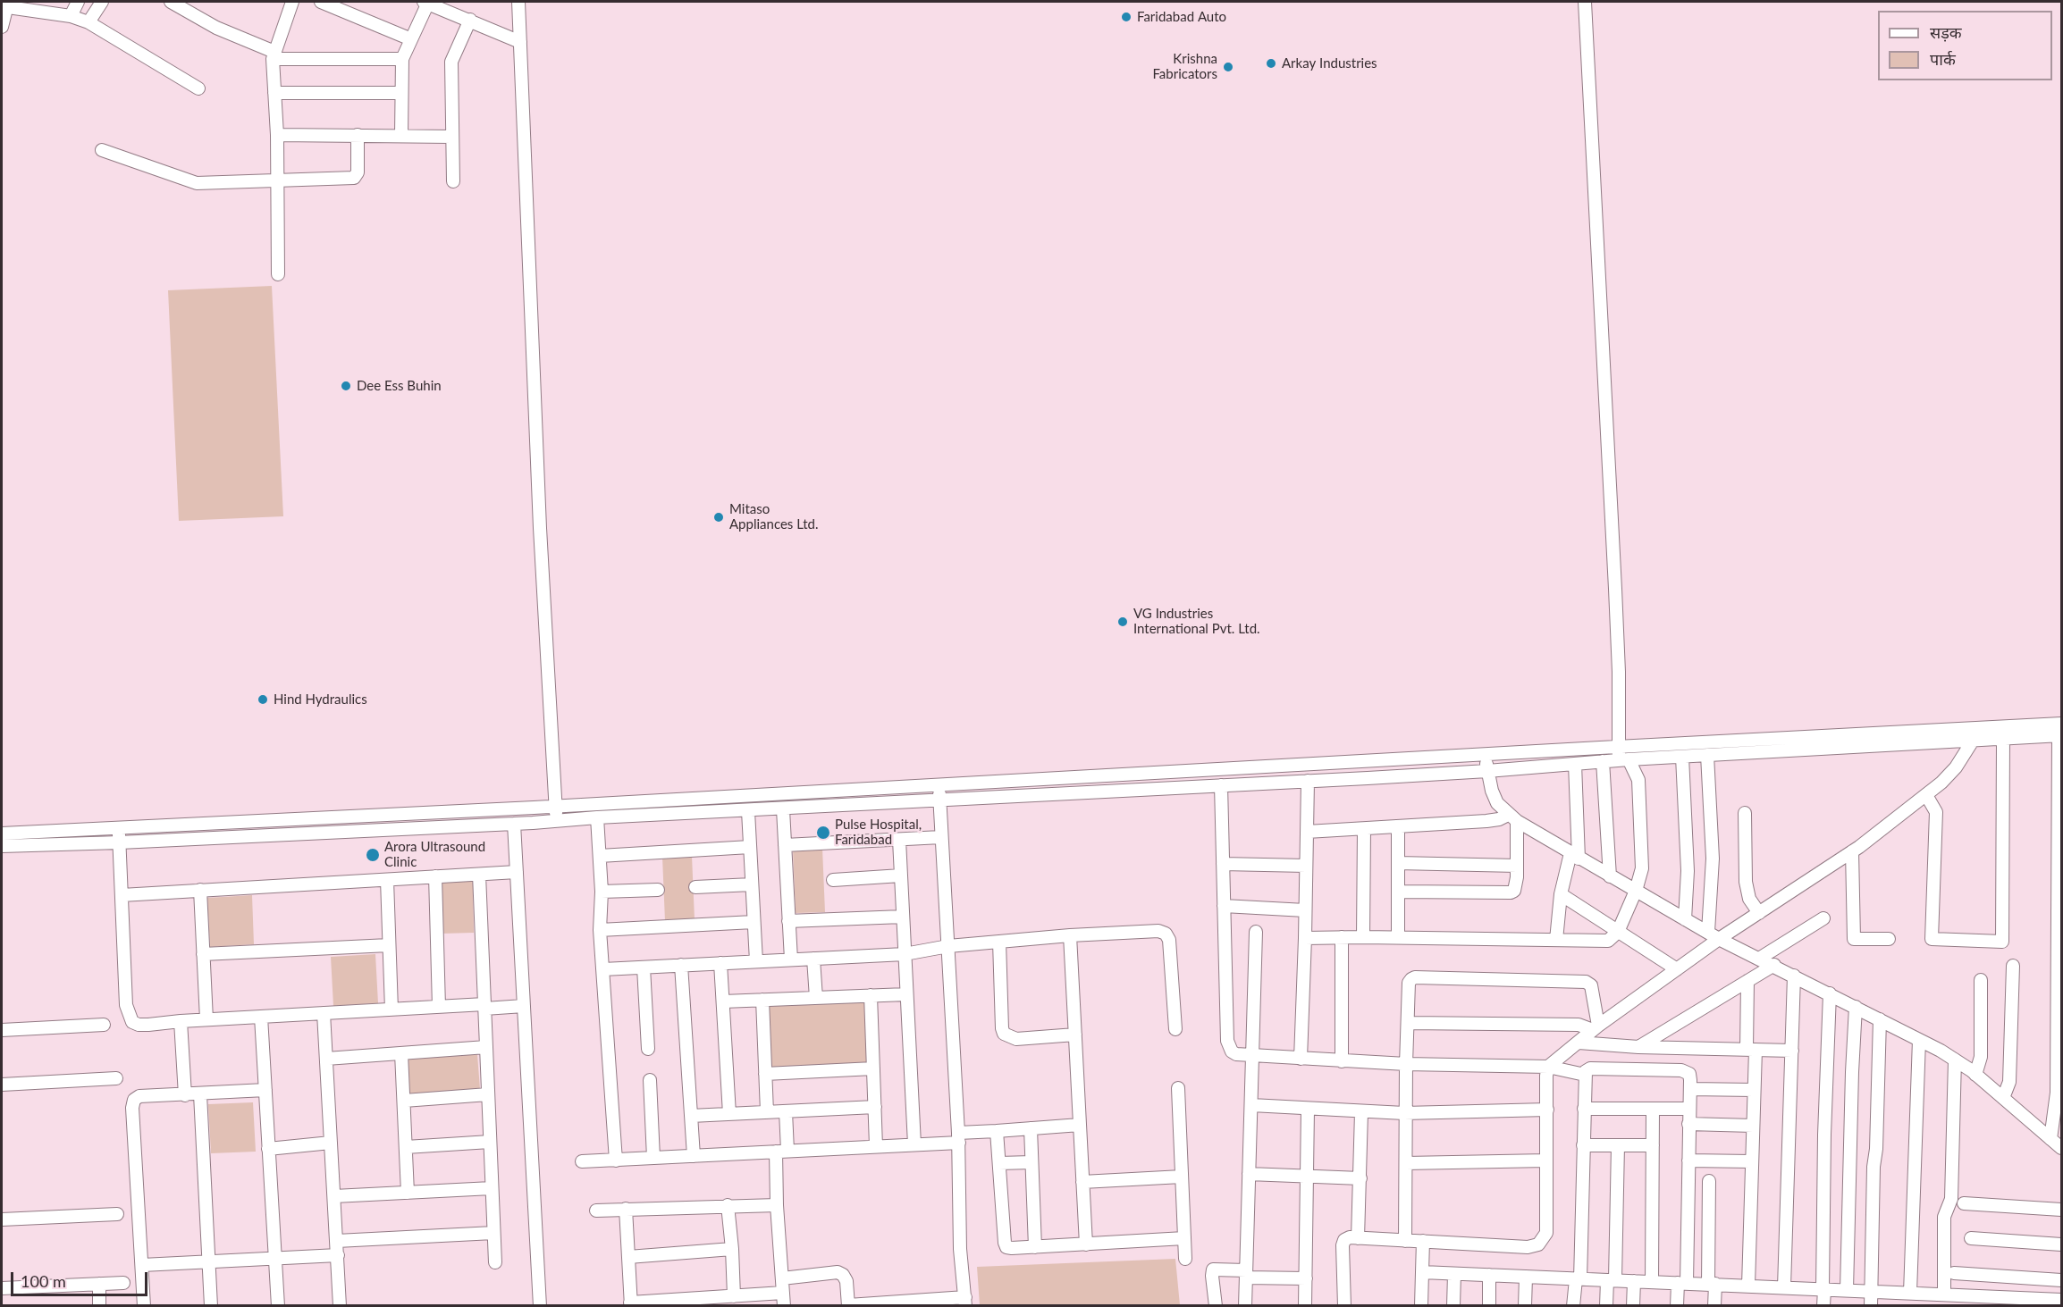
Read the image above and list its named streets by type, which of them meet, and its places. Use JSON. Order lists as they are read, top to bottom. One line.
{"places":["Faridabad Auto","Arkay Industries","Krishna Fabricators","Dee Ess Buhin","Mitaso Appliances Ltd.","VG Industries International Pvt. Ltd.","Hind Hydraulics","Pulse Hospital, Faridabad","Arora Ultrasound Clinic"],"legend":["सड़क","पार्क"],"scale_bar":"100 m"}
